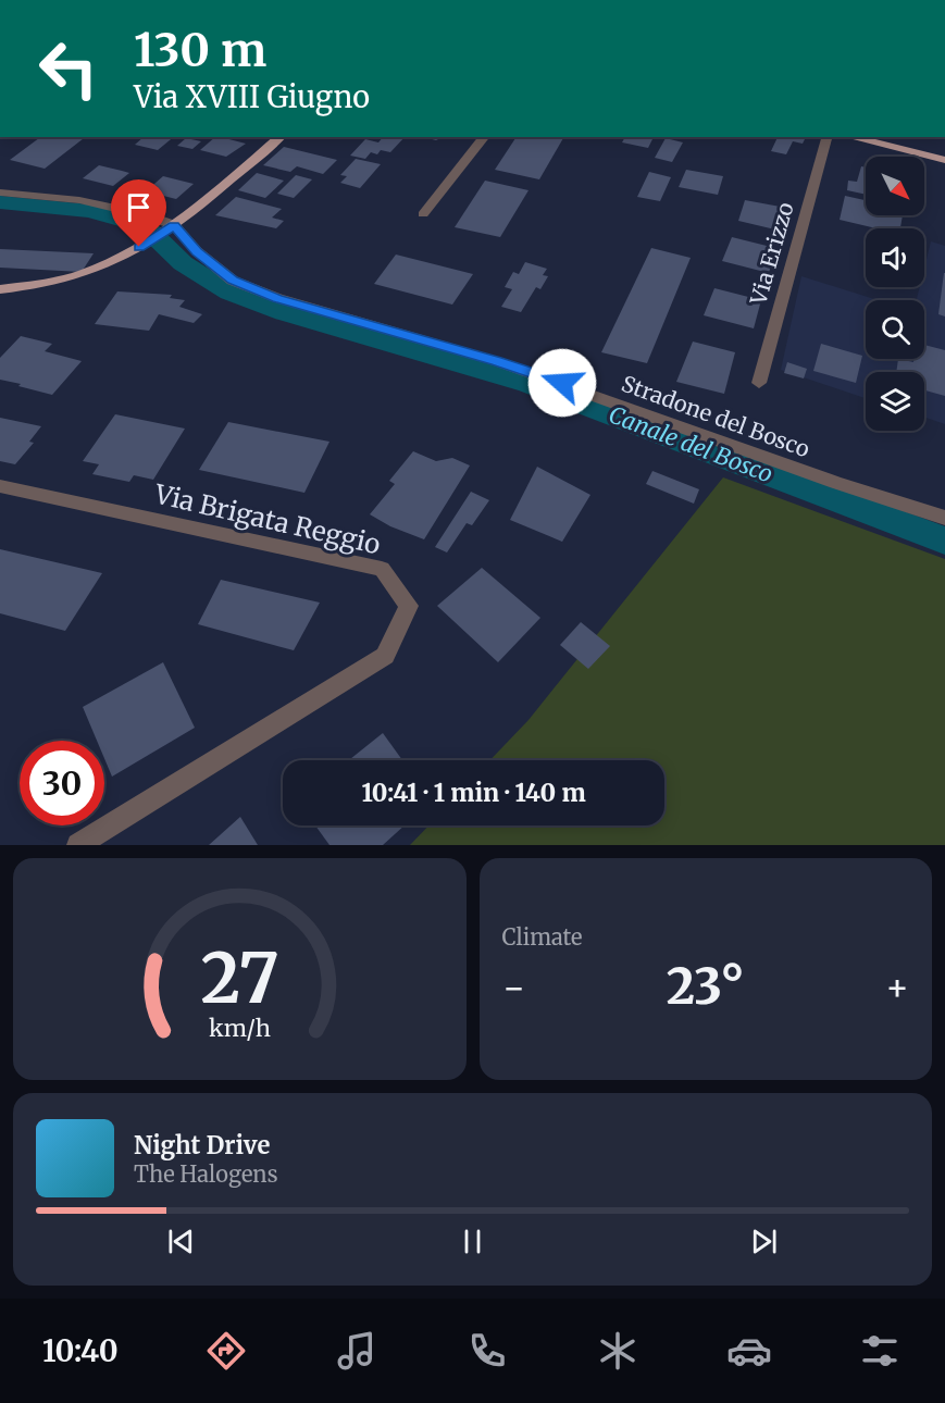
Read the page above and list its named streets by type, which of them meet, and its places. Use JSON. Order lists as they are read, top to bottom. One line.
{"streets":{"street":["Via Erizzo","Stradone del Bosco","Via Brigata Reggio"]},"water":["Canale del Bosco"],"north":"bottom right","page":{"turn":["130 m","Via XVIII Giugno"],"limit":"30","trip":"10:41 · 1 min · 140 m","tile":"Climate","heat":["−","23°","+"],"song":["Night Drive","The Halogens"],"tabs":"10:40","gauge":["27","km/h"]}}
